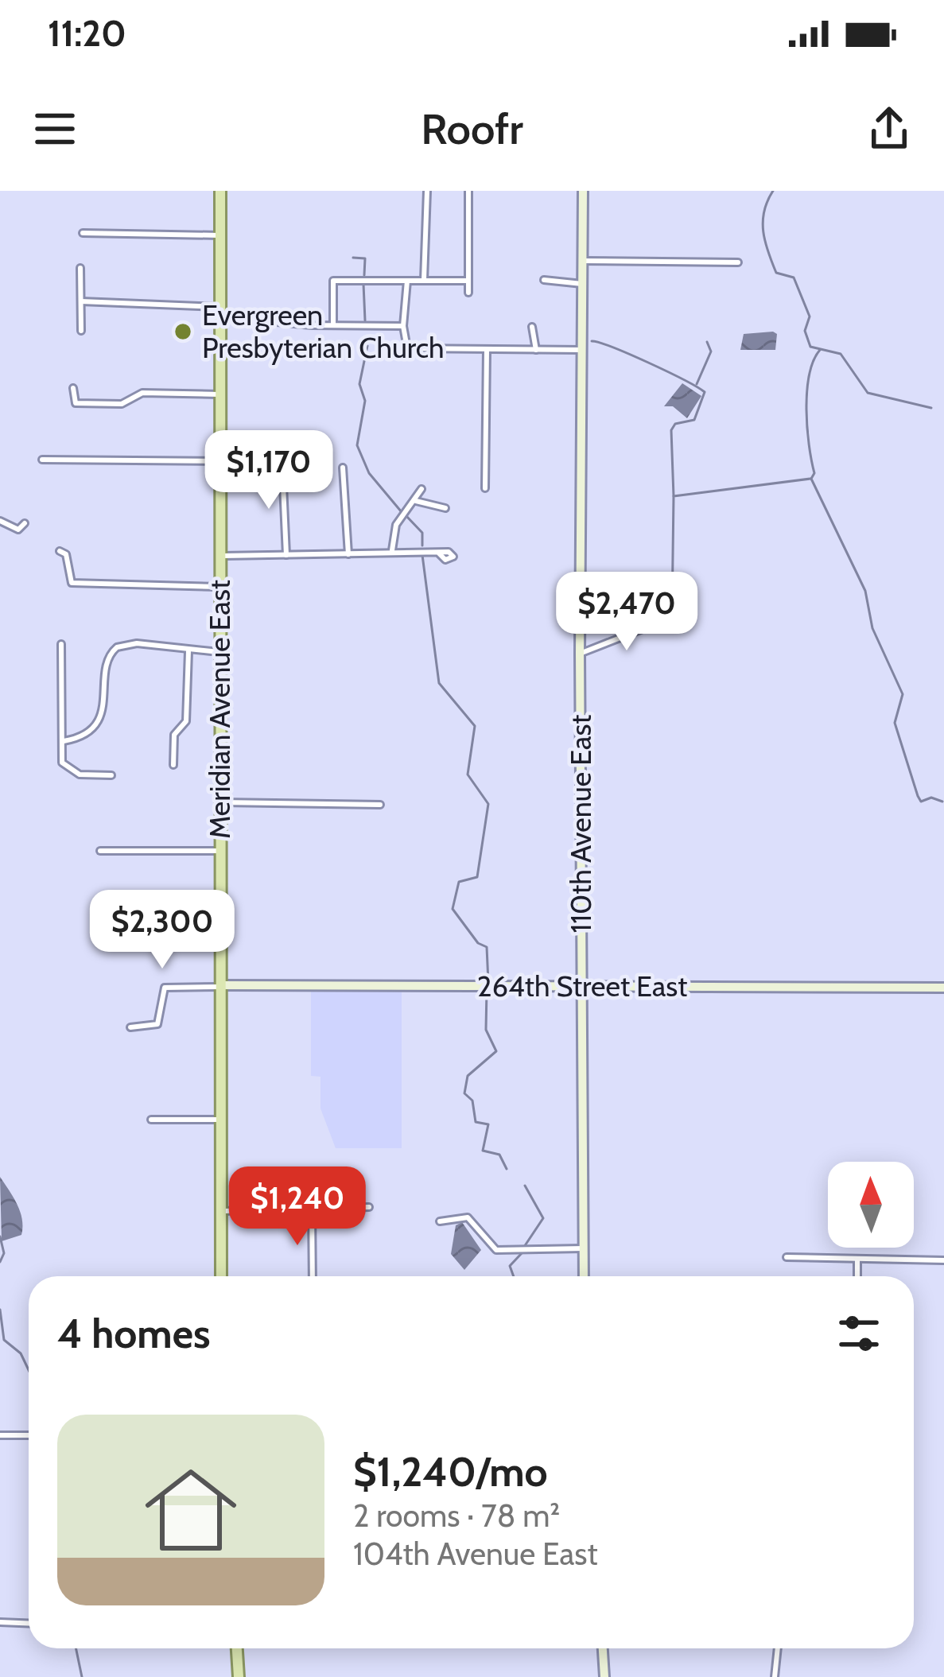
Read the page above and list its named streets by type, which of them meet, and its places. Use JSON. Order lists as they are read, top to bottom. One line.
{"streets":{"main road":["Meridian Avenue East"],"street":["110th Avenue East","264th Street East"]},"crossings":[["Meridian Avenue East","264th Street East"],["110th Avenue East","264th Street East"]],"places":["Evergreen Presbyterian Church"],"north":"top","page":{"status":"11:20","header":"Roofr","price":["$1,170","$2,470","$2,300","$1,240"],"heading":"4 homes","list":[{"name":"$1,240/mo","note":"2 rooms · 78 m² · 104th Avenue East"}]}}
